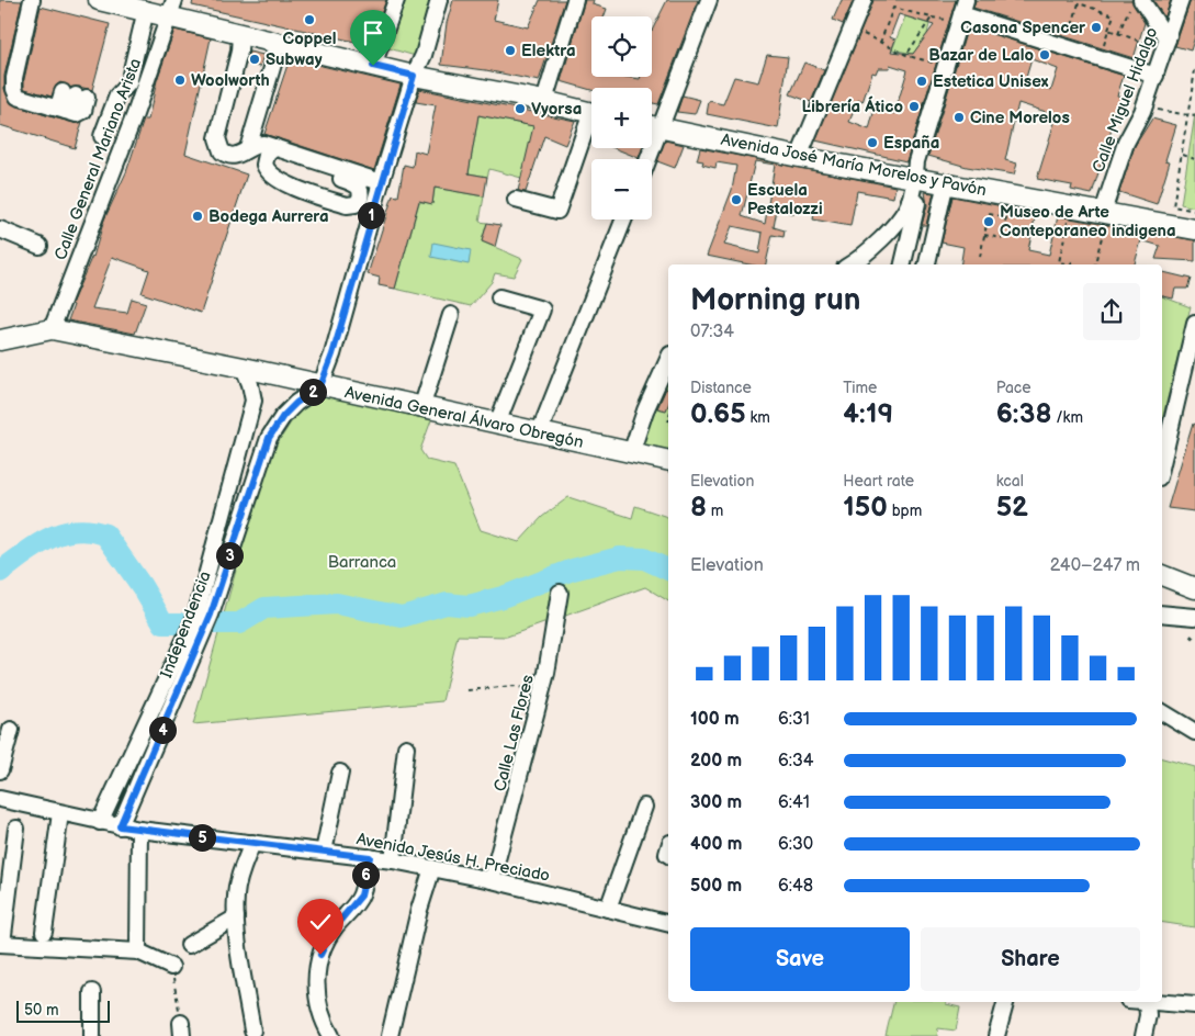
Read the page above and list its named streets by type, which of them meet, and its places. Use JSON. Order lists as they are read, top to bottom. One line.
{"streets":{"main road":["Avenida José María Morelos y Pavón","Avenida General Álvaro Obregón"],"street":["Calle Miguel Hidalgo","Calle General Mariano Arista","Independencia","Calle Las Flores","Avenida Jesús H. Preciado"]},"crossings":[["Calle Miguel Hidalgo","Avenida José María Morelos y Pavón"],["Calle General Mariano Arista","Avenida General Álvaro Obregón"],["Avenida General Álvaro Obregón","Independencia"],["Independencia","Avenida Jesús H. Preciado"],["Calle Las Flores","Avenida Jesús H. Preciado"]],"parks":["Barranca"],"places":["Coppel","Casona Spencer","Elektra","Bazar de Lalo","Subway","Woolworth","Estetica Unisex","Librería Ático","Vyorsa","Cine Morelos","España","Escuela Pestalozzi","Bodega Aurrera","Museo de Arte Conteporaneo indigena"],"scale_bar":"50 m","page":{"map_buttons":["+","−"],"pins":["1","2","3","4","5","6"],"heading":["Morning run","07:34"],"stats":[["Distance","0.65 km"],["Time","4:19"],["Pace","6:38 /km"],["Elevation","8 m"],["Heart rate","150 bpm"],["kcal","52"]],"chart":["Elevation","240–247 m"],"list":[{"name":"100 m","note":"6:31"},{"name":"200 m","note":"6:34"},{"name":"300 m","note":"6:41"},{"name":"400 m","note":"6:30"},{"name":"500 m","note":"6:48"}],"buttons":["Save","Share"],"scale":"50 m"}}
